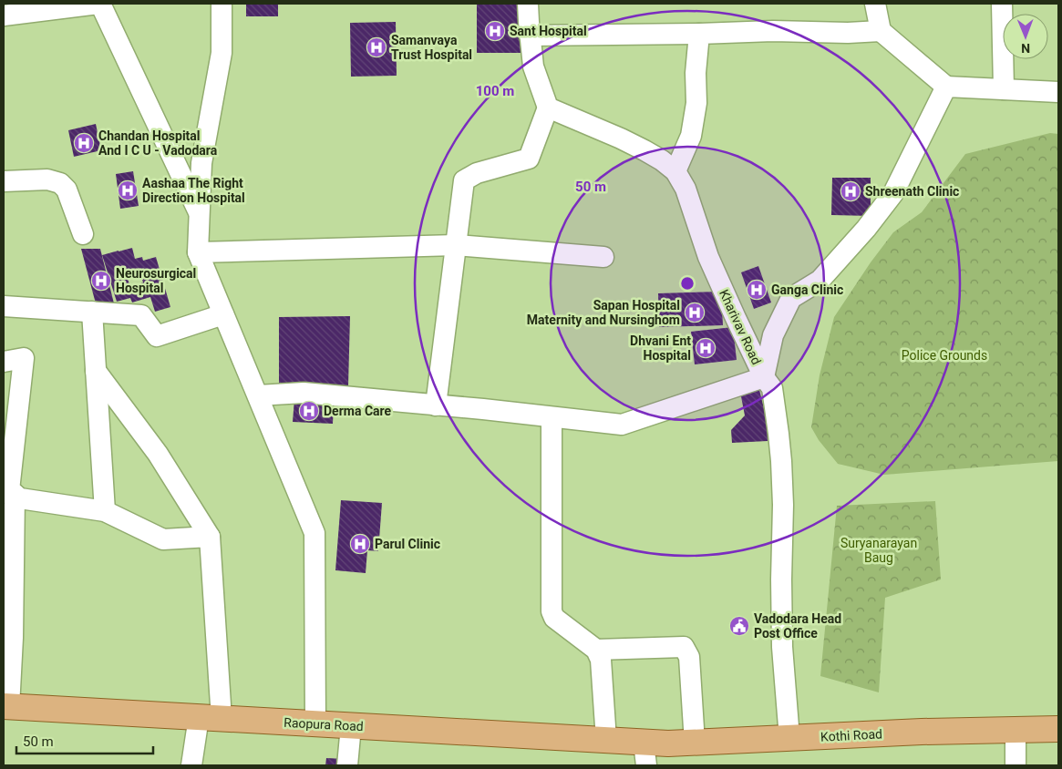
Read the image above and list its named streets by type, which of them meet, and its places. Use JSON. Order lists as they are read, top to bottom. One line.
{"streets":{"main road":["Raopura Road","Kothi Road"],"street":["Kharivav Road"]},"crossings":[["Kharivav Road","Kothi Road"],["Raopura Road","Kothi Road"]],"parks":["Police Grounds","Suryanarayan Baug"],"places":{"hospital":["Sant Hospital","Samanvaya Trust Hospital","Chandan Hospital And I C U - Vadodara","Aashaa The Right Direction Hospital","Shreenath Clinic","Neurosurgical Hospital","Ganga Clinic","Sapan Hospital Maternity and Nursinghom","Dhvani Ent Hospital","Derma Care","Parul Clinic"],"public building":["Vadodara Head Post Office"]},"scale_bar":"50 m","north":"bottom","rings":["100 m","50 m"]}
